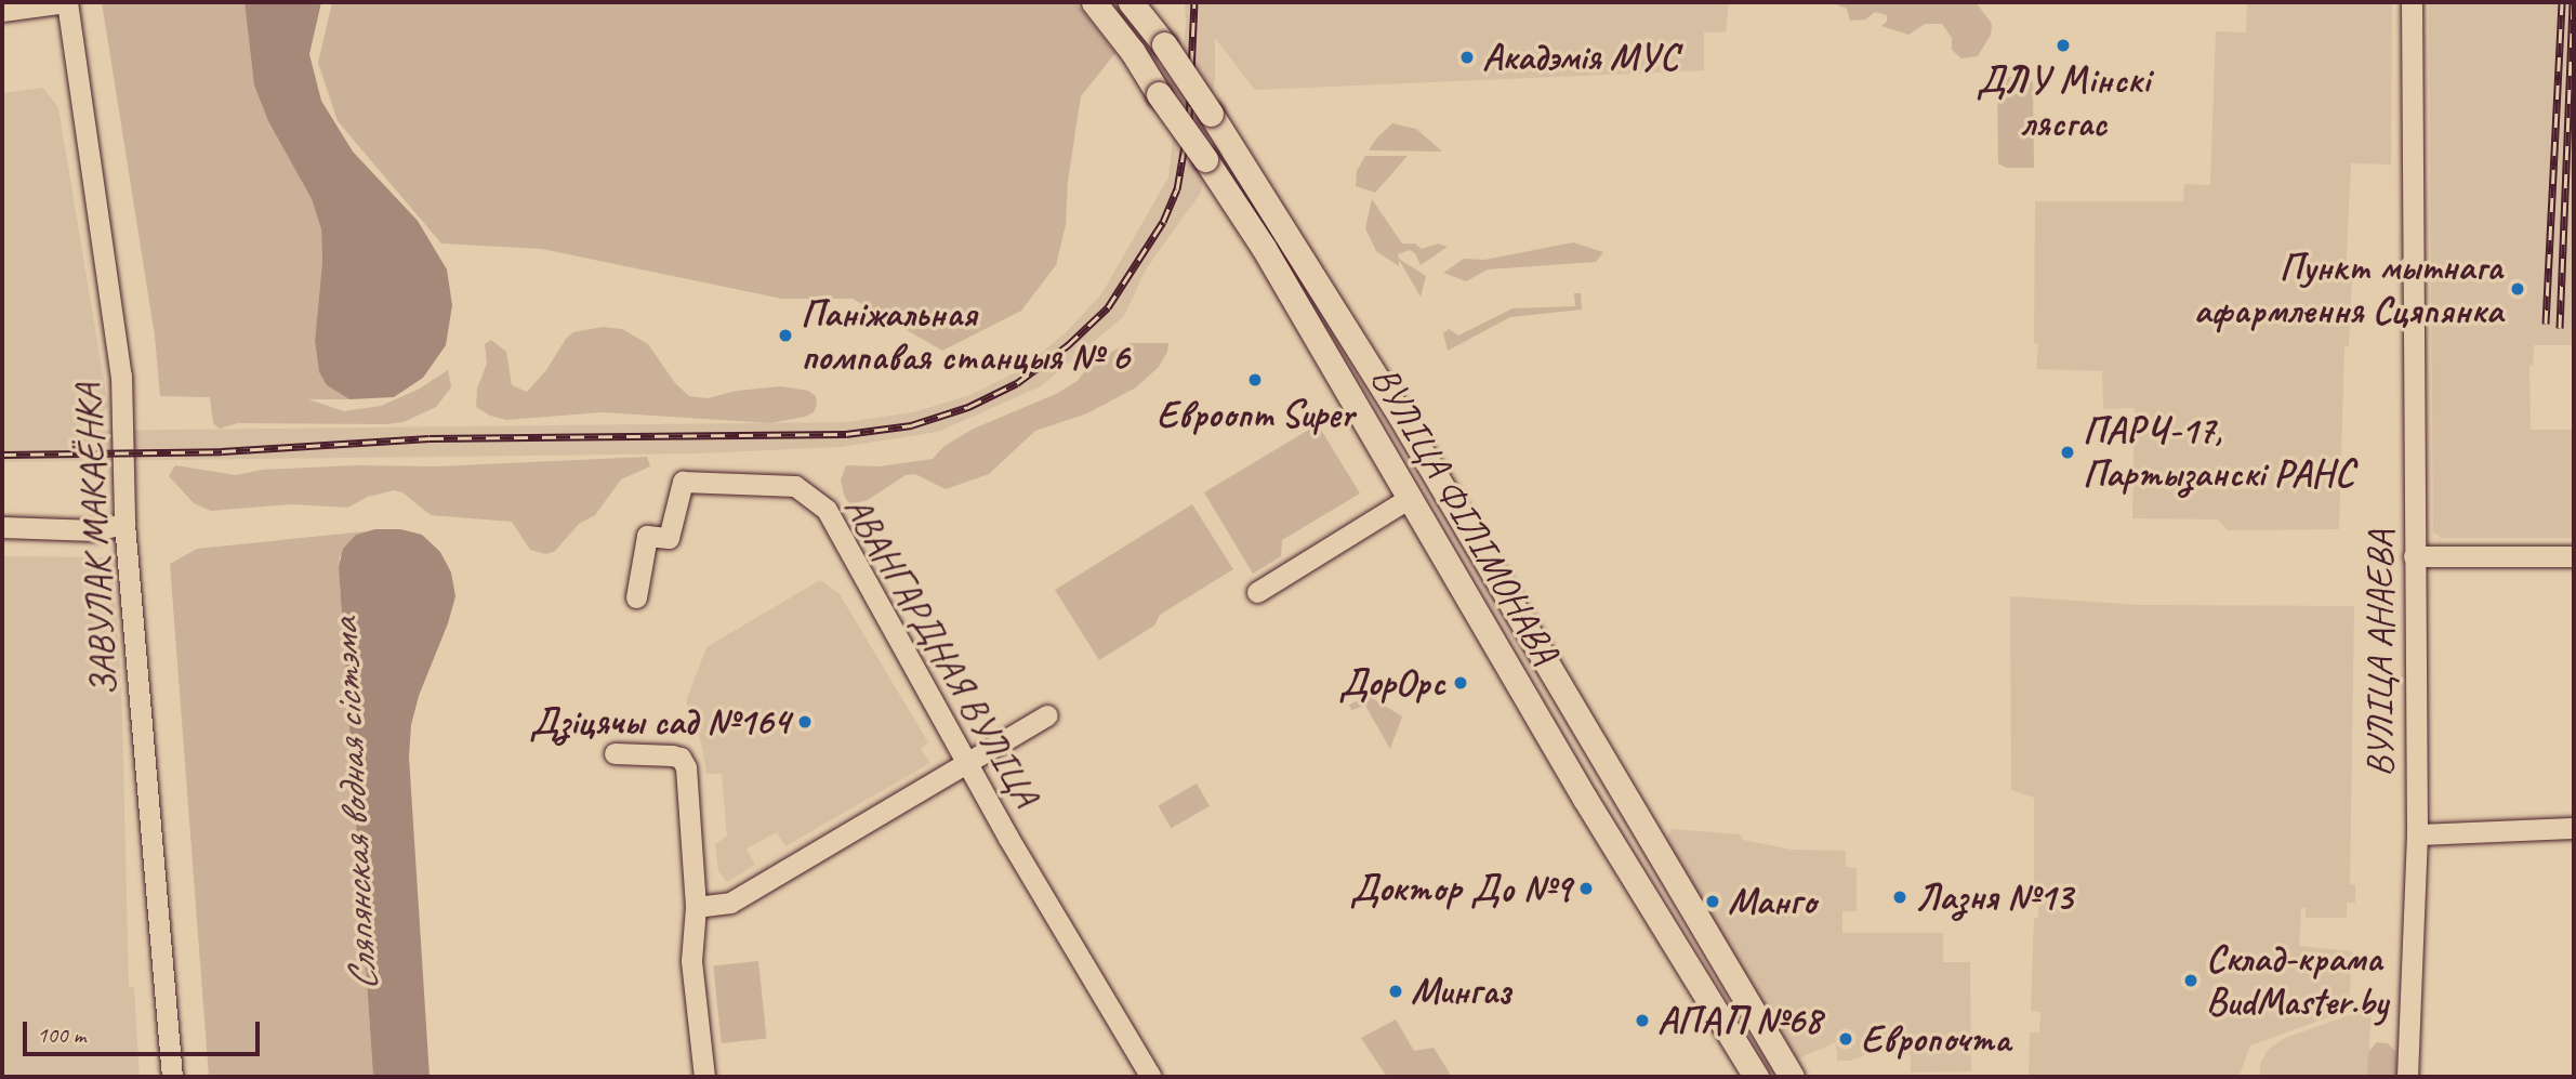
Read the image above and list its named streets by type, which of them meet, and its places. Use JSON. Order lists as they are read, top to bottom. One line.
{"streets":{"main road":["ВУЛІЦА ФІЛІМОНАВА"],"street":["ЗАВУЛАК МАКАЁНКА","АВАНГАРДНАЯ ВУЛІЦА","ВУЛІЦА АНАЕВА"]},"water":["Сляпянская водная сістэма"],"places":["ДЛУ Мінскі лясгас","Акадэмія МУС","Пункт мытнага афармлення Сцяпянка","Паніжальная помпавая станцыя № 6","Евроопт Super","ПАРЧ-17, Партызанскі РАНС","ДорОрс","Дзіцячы сад №164","Доктор До №9","Лазня №13","Манго","Склад-крама BudMaster.by","Мингаз","АПАП №68","Европочта"],"scale_bar":"100 m"}
